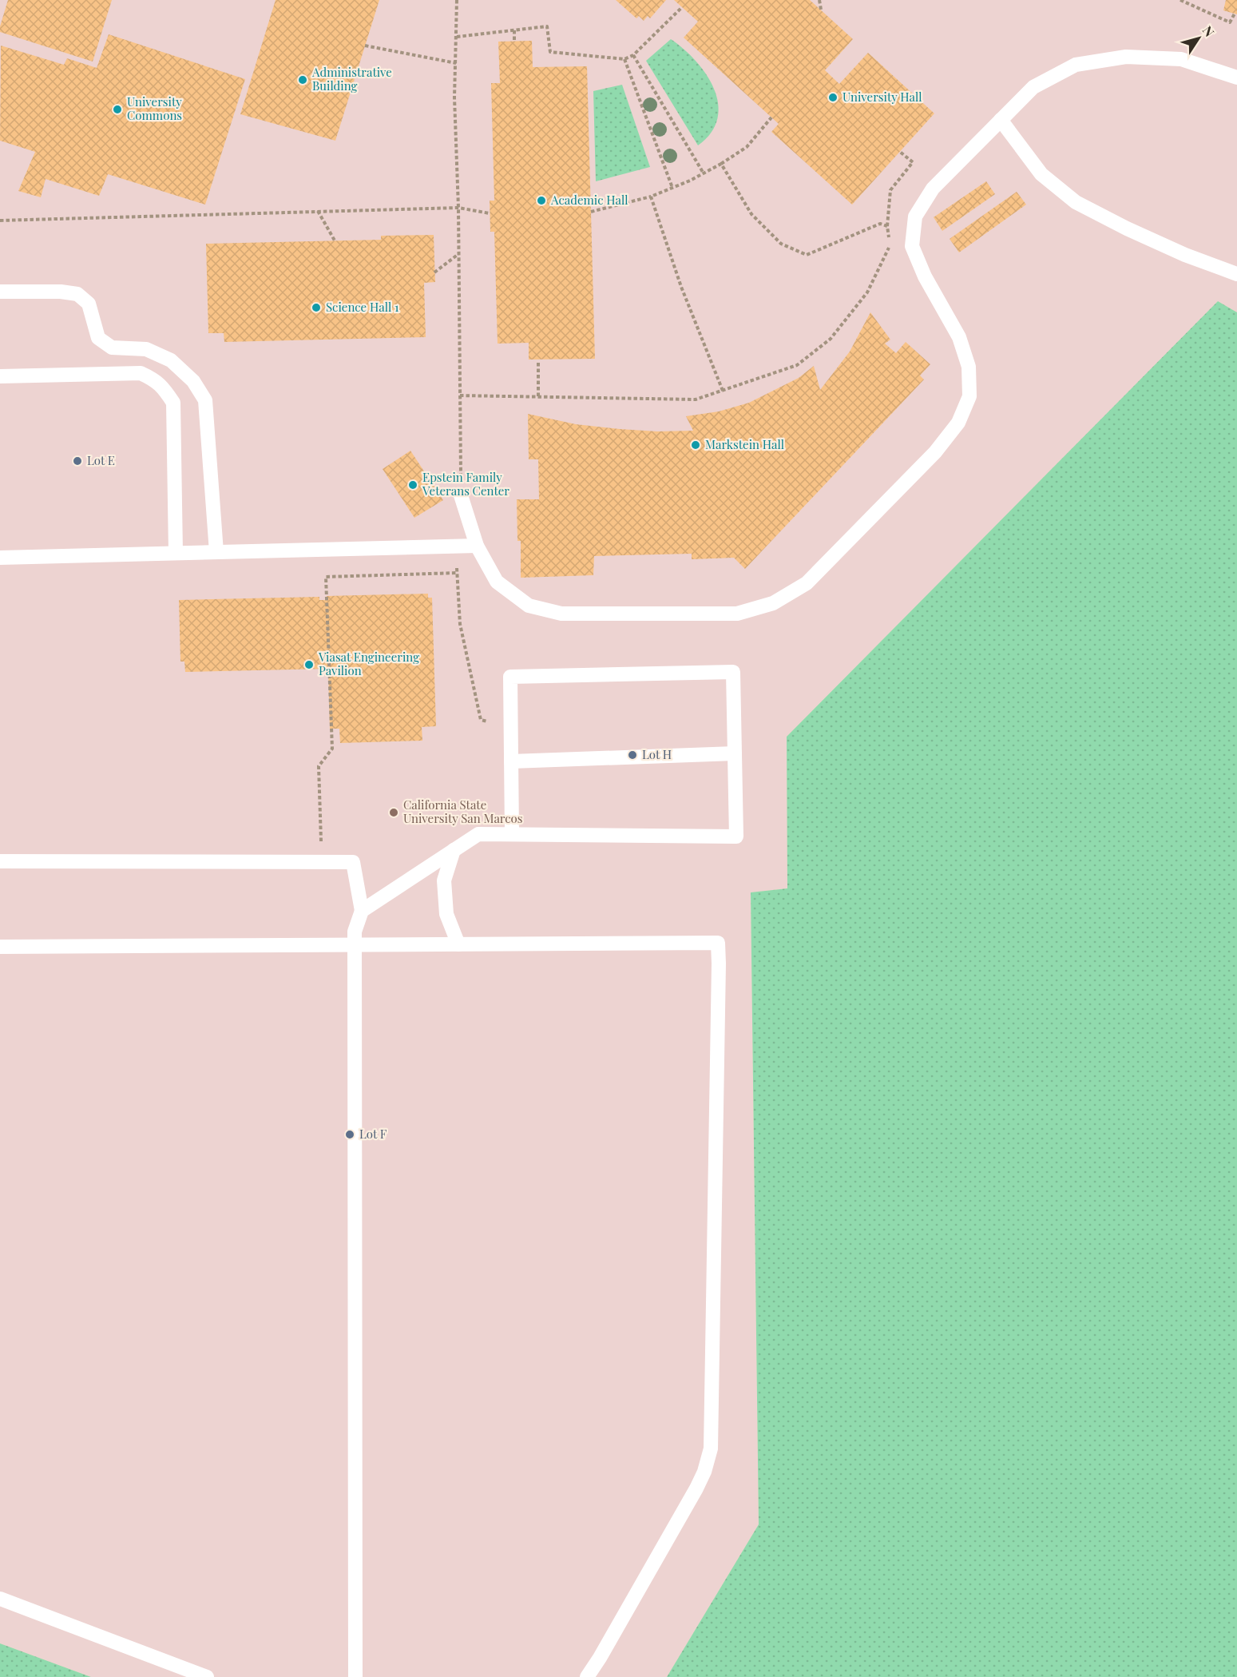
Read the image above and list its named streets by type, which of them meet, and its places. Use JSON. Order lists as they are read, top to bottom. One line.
{"places":["Administrative Building","University Hall","University Commons","Academic Hall","Science Hall 1","Markstein Hall","Lot E","Epstein Family Veterans Center","Viasat Engineering Pavilion","Lot H","California State University San Marcos","Lot F"],"north":"top right"}
